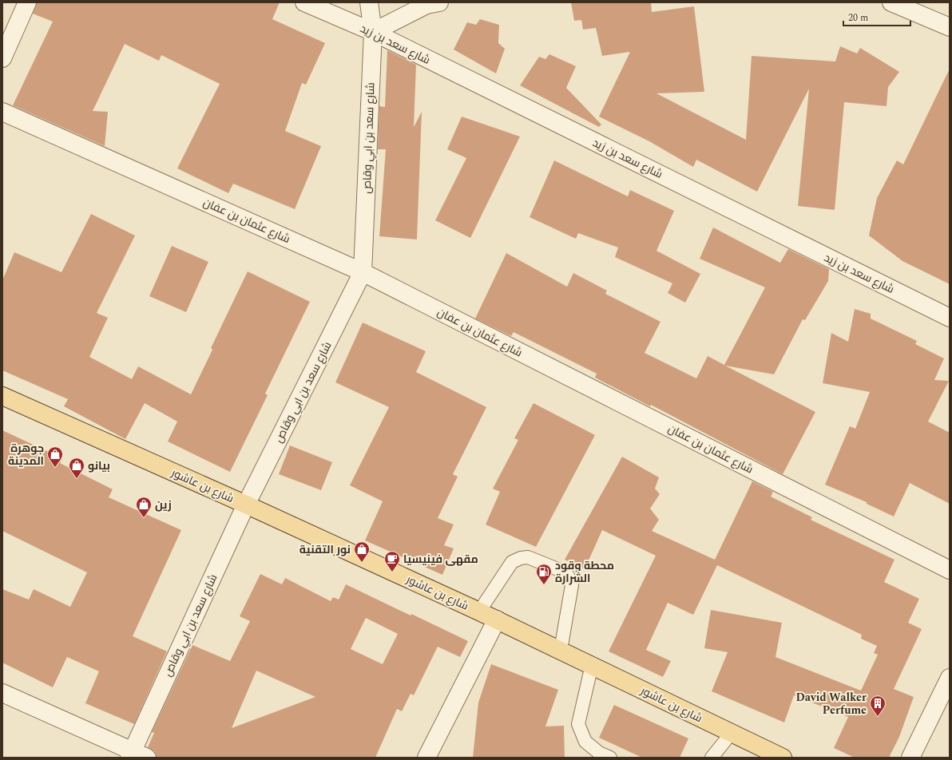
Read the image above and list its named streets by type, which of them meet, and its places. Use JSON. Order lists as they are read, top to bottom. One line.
{"streets":{"main road":["شارع بن عاشور"],"street":["شارع سعد بن زيد","شارع سعد بن ابي وقاص","شارع عثمان بن عفان"]},"crossings":[["شارع سعد بن زيد","شارع سعد بن ابي وقاص"],["شارع سعد بن ابي وقاص","شارع عثمان بن عفان"],["شارع سعد بن ابي وقاص","شارع بن عاشور"]],"places":{"shop":["جوهرة المدينة","بيانو","زين","نور التقنية"],"cafe":["مقهى فينيسيا"],"fuel station":["محطة وقود الشرارة"],"building":["David Walker Perfume"]},"scale_bar":"20 m"}
